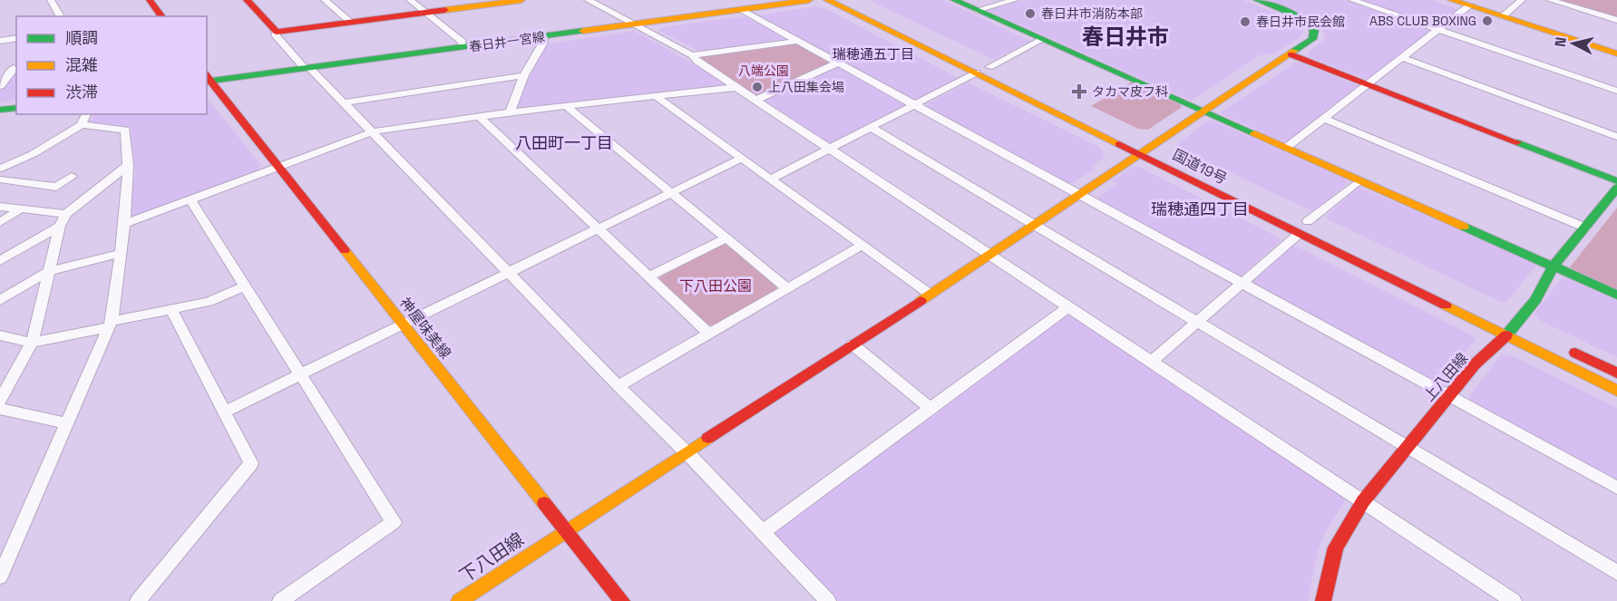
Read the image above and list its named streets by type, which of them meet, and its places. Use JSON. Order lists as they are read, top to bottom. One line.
{"streets":{"main road":["春日井一宮線","国道19号","神屋味美線","上八田線","下八田線"]},"crossings":[["春日井一宮線","神屋味美線"],["国道19号","上八田線"],["国道19号","下八田線"],["神屋味美線","下八田線"]],"districts":["春日井市","瑞穂通五丁目","八田町一丁目","瑞穂通四丁目"],"parks":["八端公園","下八田公園"],"places":{"other":["春日井市消防本部","ABS CLUB BOXING","春日井市民会館","上八田集会場"],"health":["タカマ皮フ科"]},"legend":["順調","混雑","渋滞"],"north":"left"}
